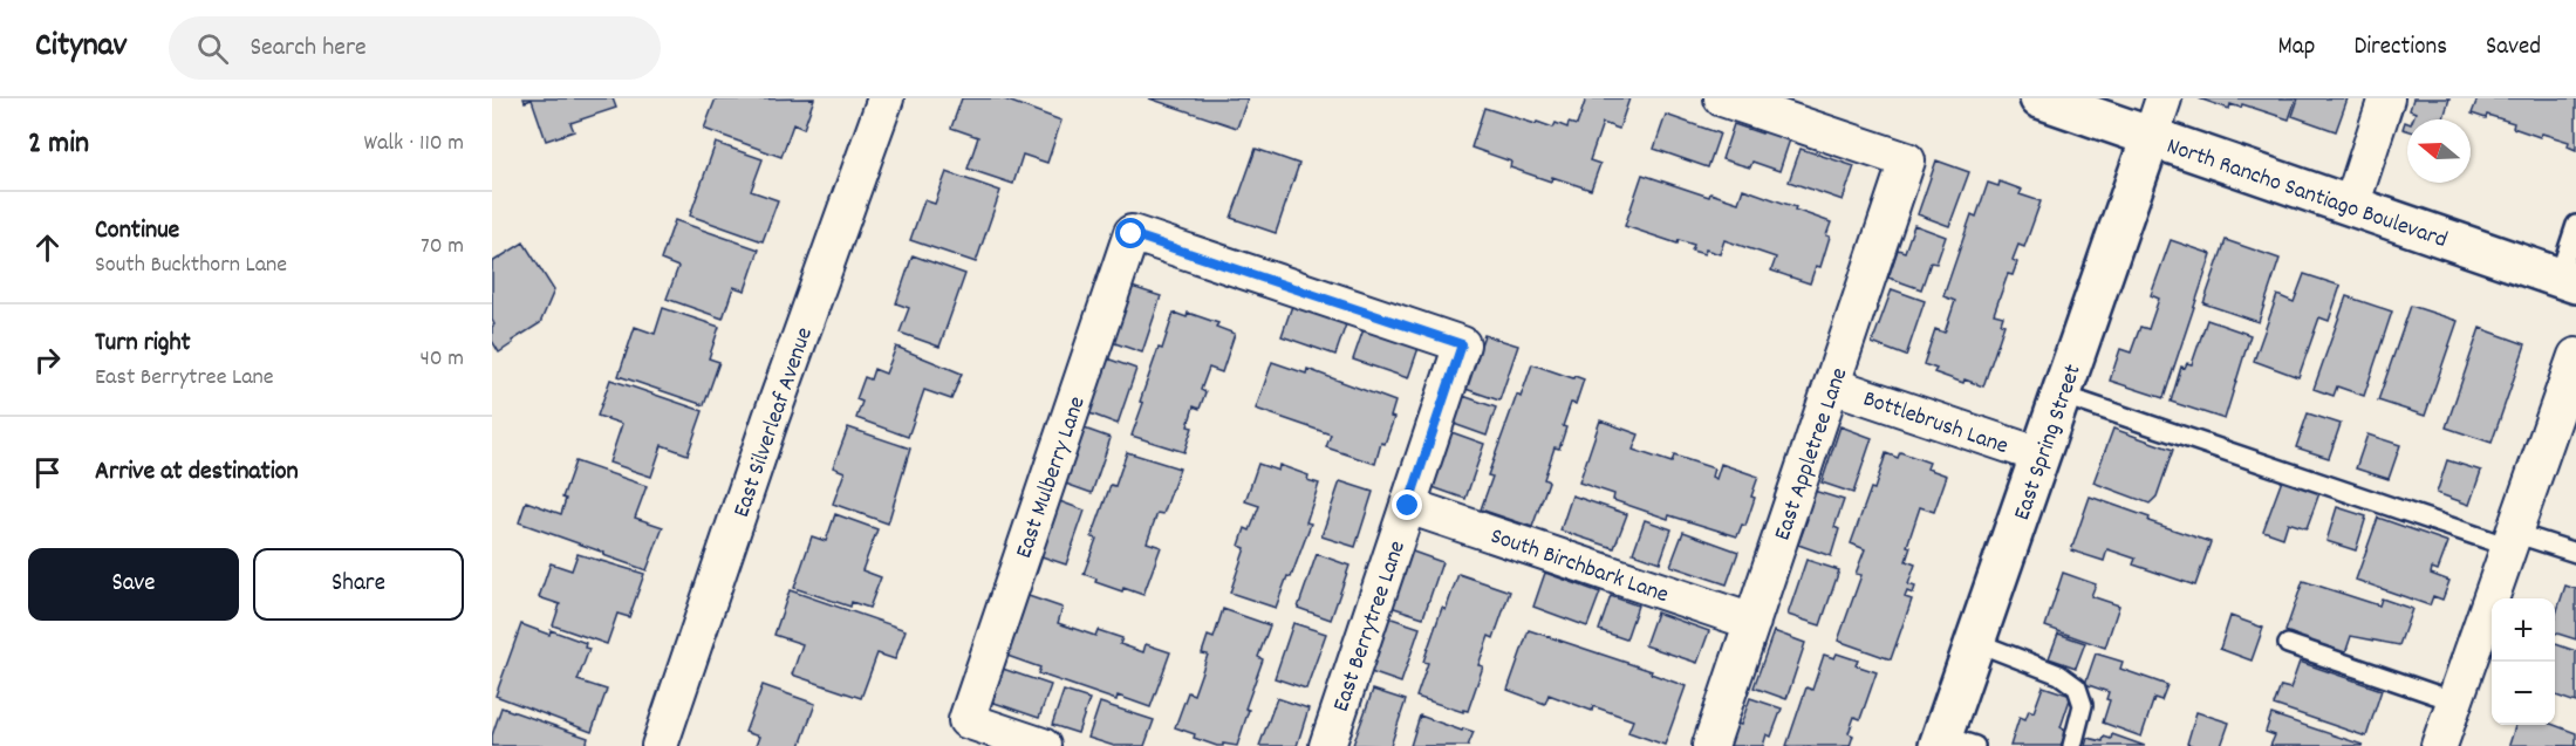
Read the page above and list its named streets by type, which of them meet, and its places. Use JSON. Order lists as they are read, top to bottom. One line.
{"streets":{"street":["North Rancho Santiago Boulevard","Bottlebrush Lane","East Silverleaf Avenue","East Spring Street","East Appletree Lane","East Mulberry Lane","South Birchbark Lane","East Berrytree Lane"]},"crossings":[["North Rancho Santiago Boulevard","East Spring Street"],["Bottlebrush Lane","East Spring Street"],["Bottlebrush Lane","East Appletree Lane"],["East Appletree Lane","South Birchbark Lane"],["East Mulberry Lane","East Berrytree Lane"],["South Birchbark Lane","East Berrytree Lane"]],"north":"left","page":{"header":"Citynav","search":"Search here","nav":["Map","Directions","Saved"],"heading":["2 min","Walk · 110 m"],"list":[["Continue","South Buckthorn Lane","70 m"],["Turn right","East Berrytree Lane","40 m"],"Arrive at destination"],"buttons":["Save","Share"],"map_buttons":["+","−"]}}
